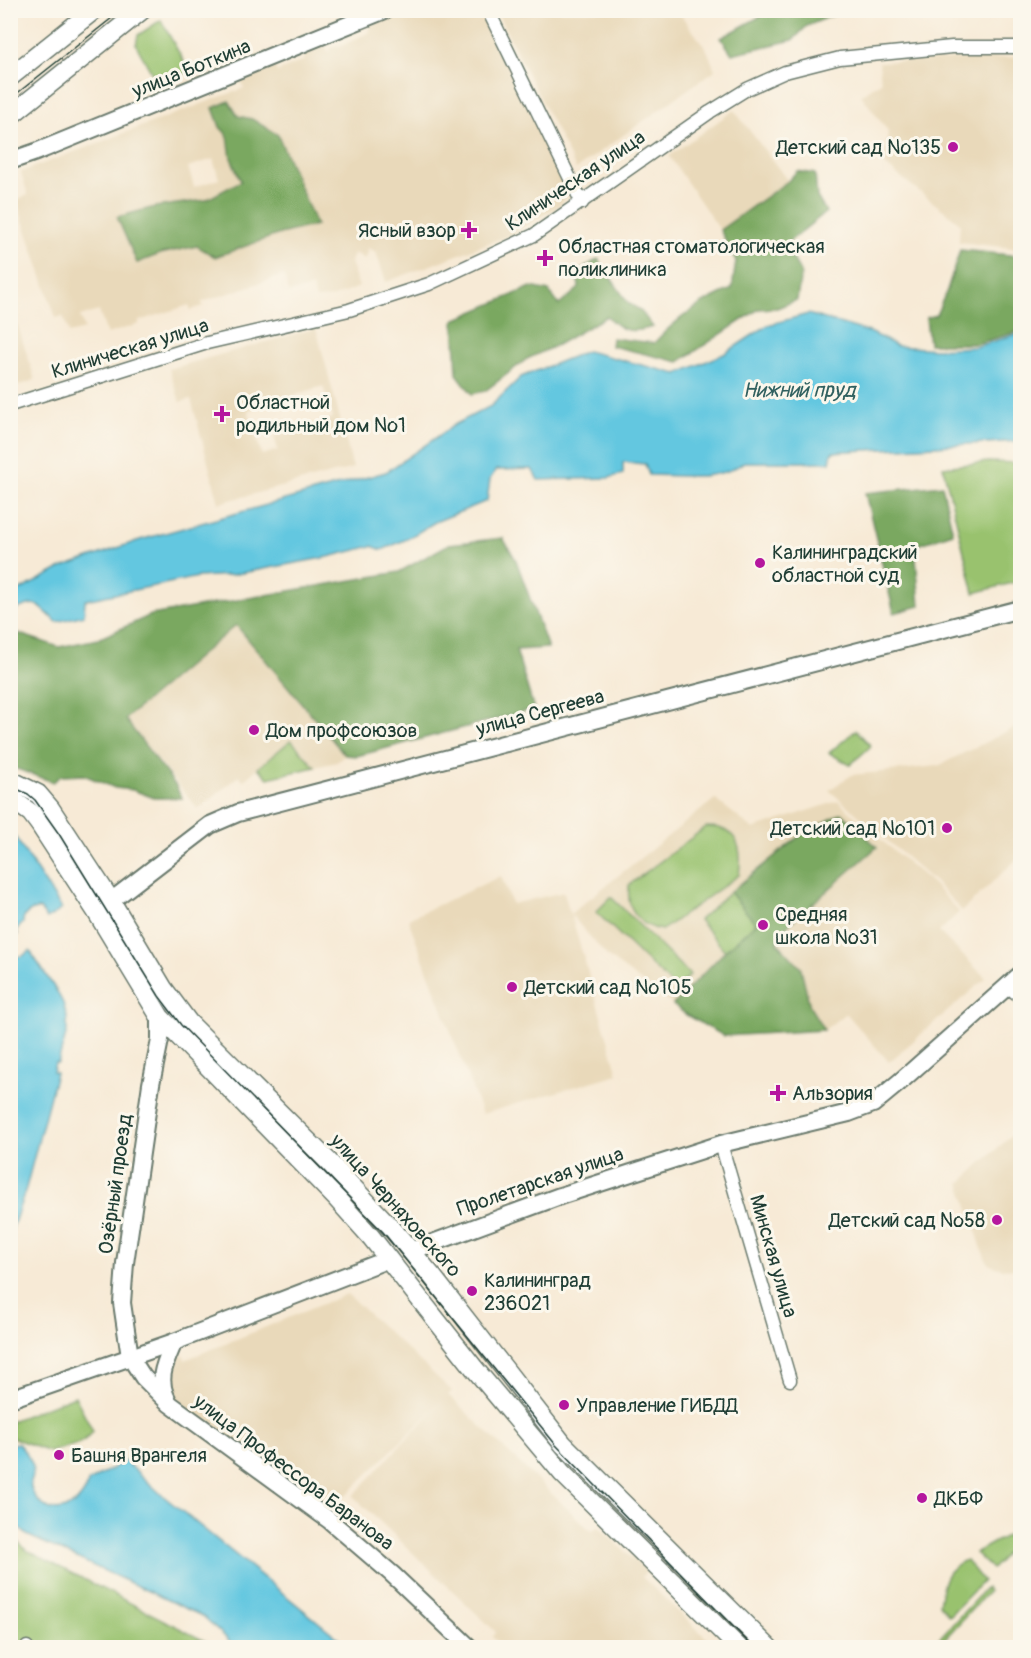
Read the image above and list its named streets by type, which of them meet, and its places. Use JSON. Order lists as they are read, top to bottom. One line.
{"streets":{"main road":["улица Боткина","улица Сергеева","Пролетарская улица","Озёрный проезд","улица Черняховского","улица Профессора Баранова"],"street":["Клиническая улица","Минская улица"]},"crossings":[["улица Сергеева","улица Черняховского"],["Пролетарская улица","Озёрный проезд"],["Пролетарская улица","улица Черняховского"],["Пролетарская улица","Минская улица"],["Пролетарская улица","улица Профессора Баранова"],["Озёрный проезд","улица Черняховского"],["Озёрный проезд","улица Профессора Баранова"]],"water":["Нижний пруд"],"places":{"other":["Детский сад №135","Калининградский областной суд","Дом профсоюзов","Детский сад №101","Средняя школа №31","Детский сад №105","Детский сад №58","Калининград 236021","Управление ГИБДД","Башня Врангеля","ДКБФ"],"health":["Ясный взор","Областная стоматологическая поликлиника","Областной родильный дом №1","Альзория"]}}
